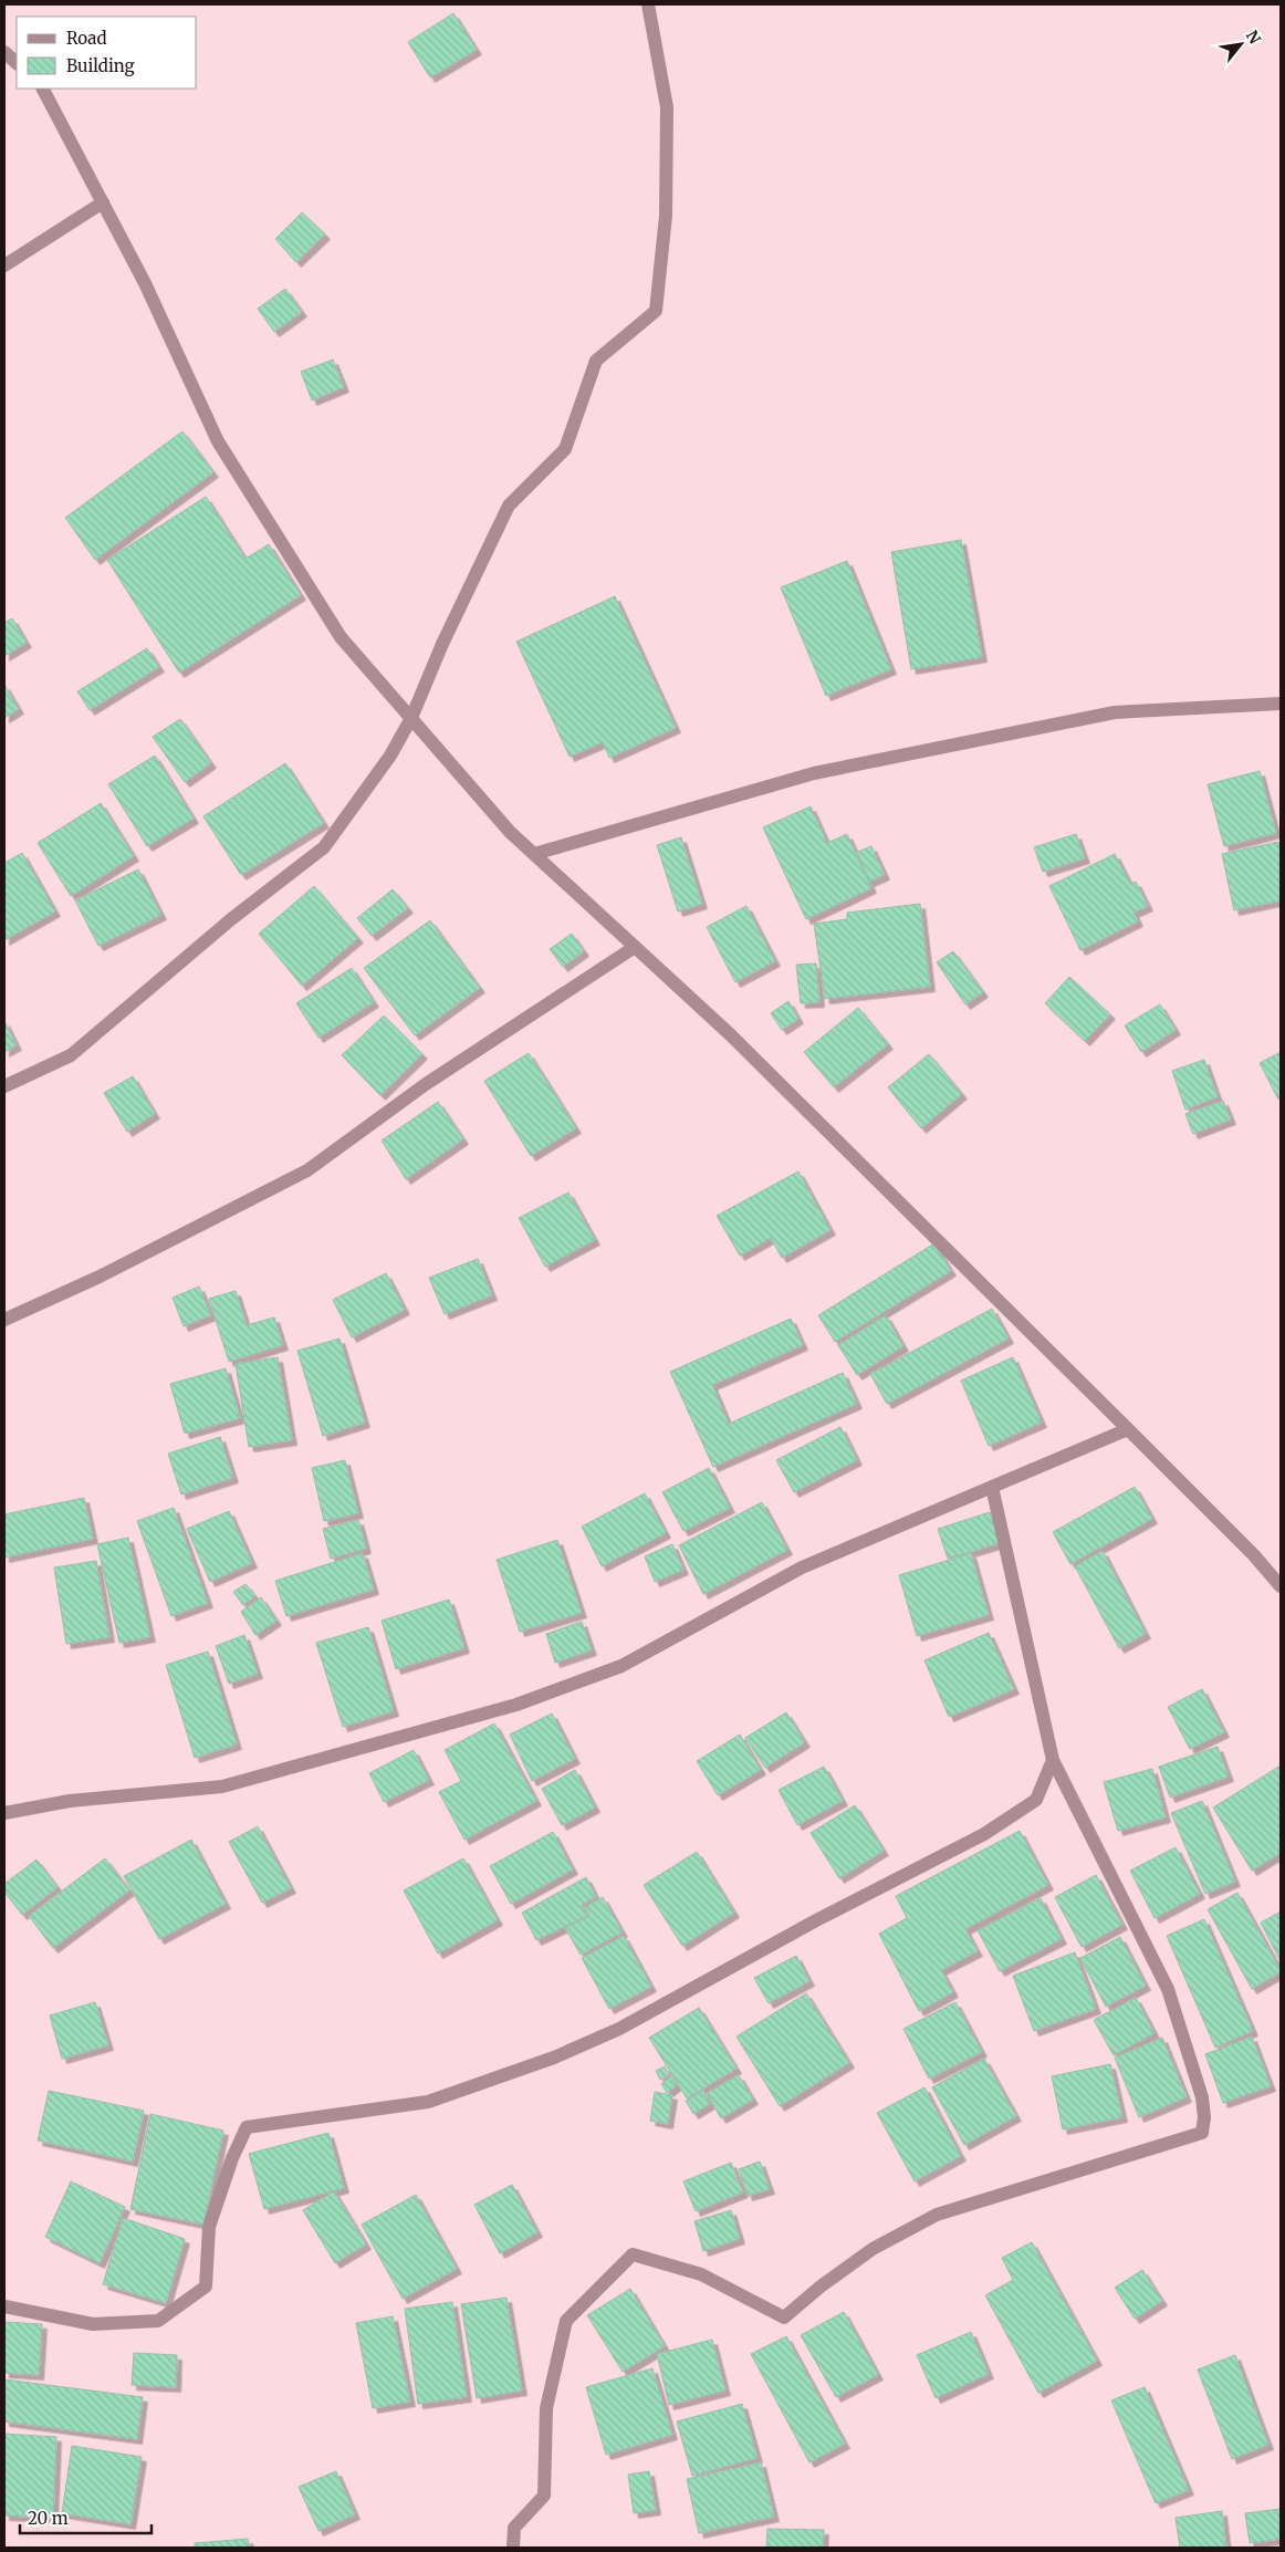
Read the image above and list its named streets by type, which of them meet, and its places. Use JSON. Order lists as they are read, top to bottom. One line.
{"legend":["Road","Building"],"scale_bar":"20 m","north":"top right"}
